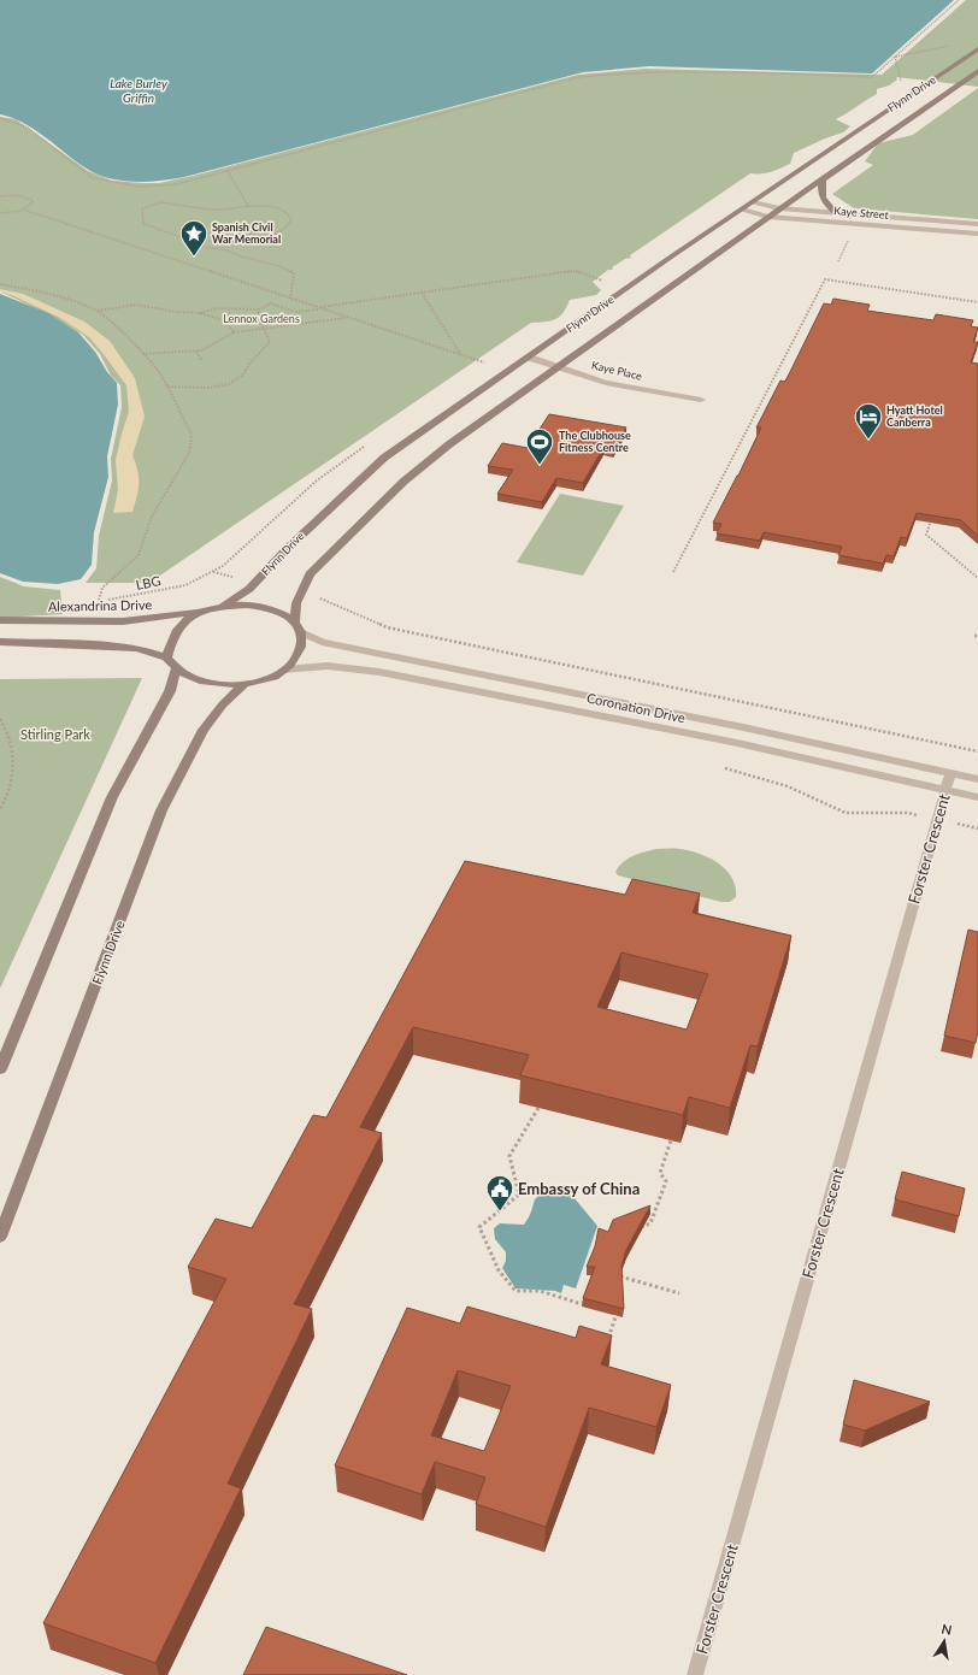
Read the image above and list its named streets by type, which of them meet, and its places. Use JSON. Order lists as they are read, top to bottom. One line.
{"streets":{"main road":["Flynn Drive","Alexandrina Drive"],"street":["Kaye Street","Kaye Place","Coronation Drive","Forster Crescent"],"path":["LBG"]},"crossings":[["Flynn Drive","Kaye Street"],["Flynn Drive","Kaye Place"],["Flynn Drive","Alexandrina Drive"],["Flynn Drive","Coronation Drive"],["Alexandrina Drive","Coronation Drive"],["Coronation Drive","Forster Crescent"]],"water":["Lake Burley Griffin"],"parks":["Lennox Gardens","Stirling Park"],"places":{"place":["Spanish Civil War Memorial"],"hotel":["Hyatt Hotel Canberra"],"sports":["The Clubhouse Fitness Centre"],"public building":["Embassy of China"]},"north":"top"}
